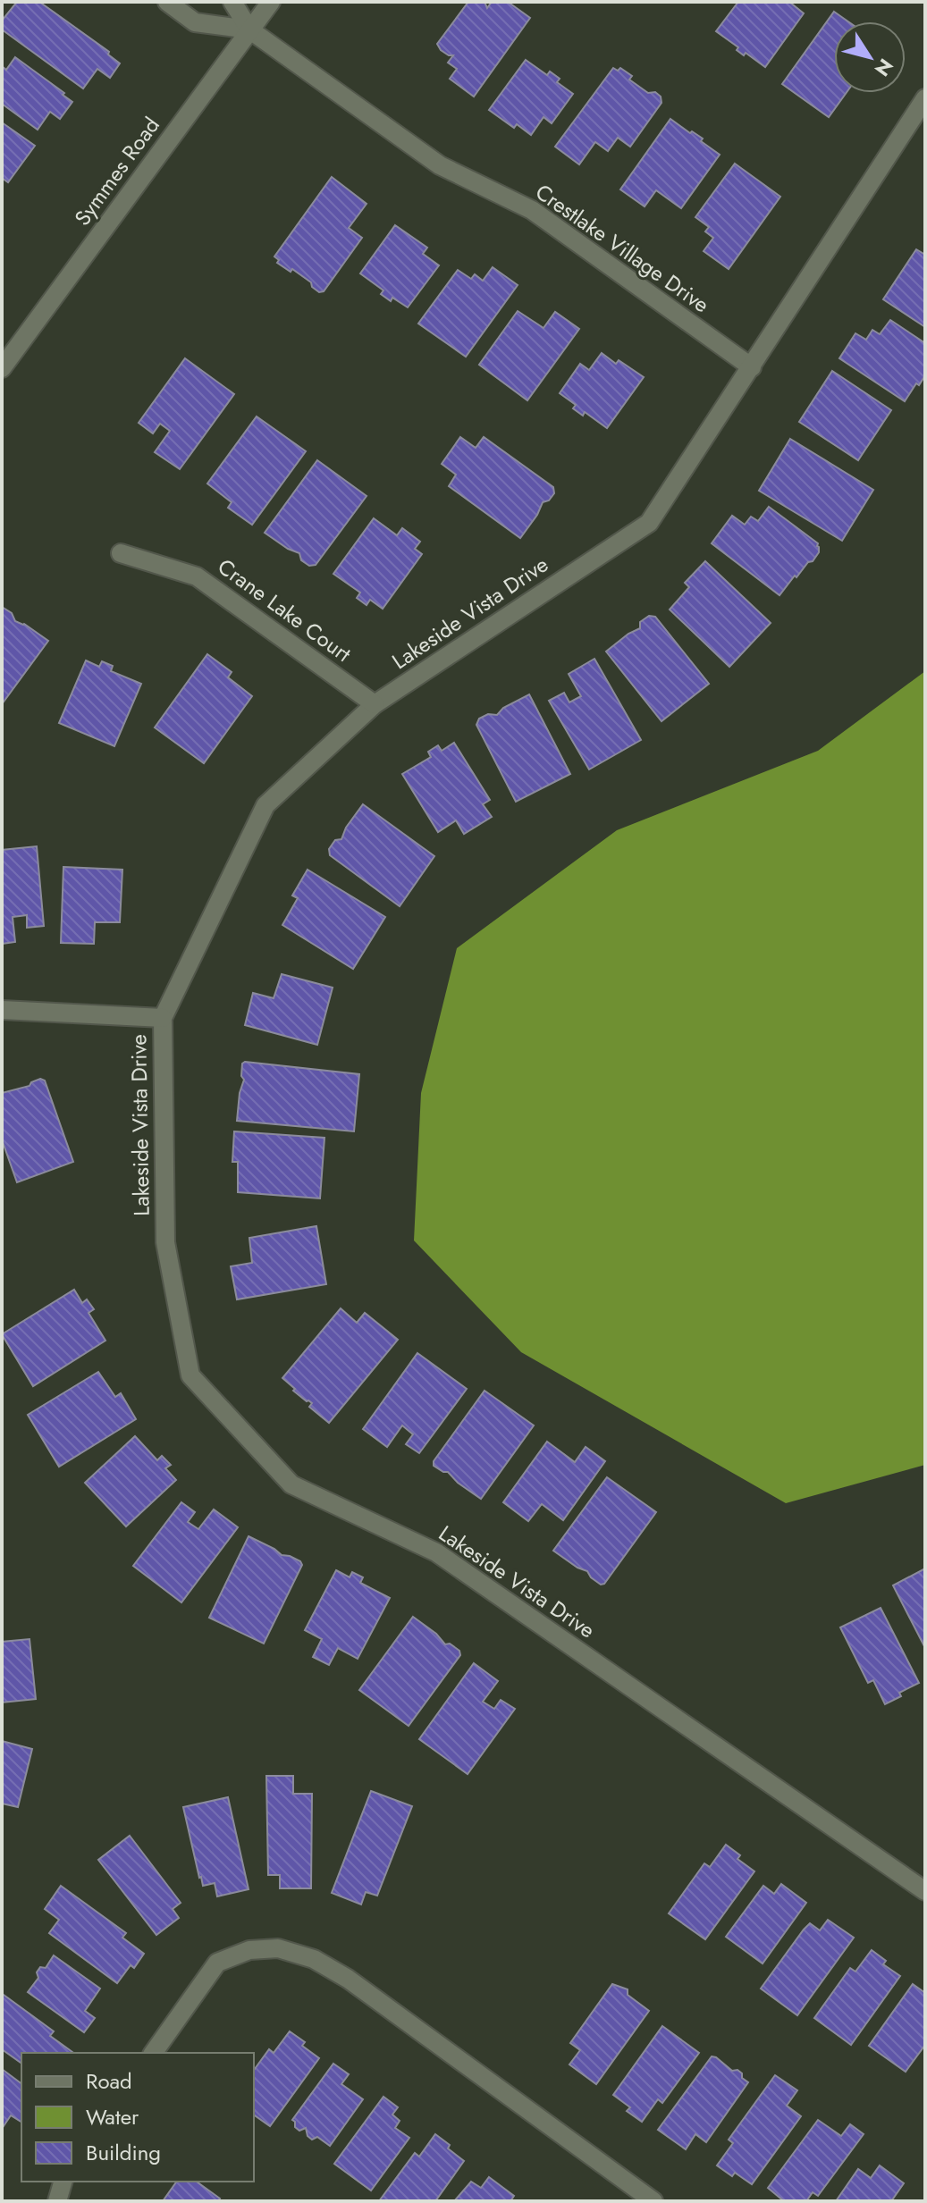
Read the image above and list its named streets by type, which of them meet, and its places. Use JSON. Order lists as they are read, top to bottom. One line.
{"streets":{"street":["Symmes Road","Crestlake Village Drive","Crane Lake Court","Lakeside Vista Drive"]},"crossings":[["Symmes Road","Crestlake Village Drive"],["Crestlake Village Drive","Lakeside Vista Drive"],["Crane Lake Court","Lakeside Vista Drive"]],"legend":["Road","Water","Building"],"north":"bottom right"}
